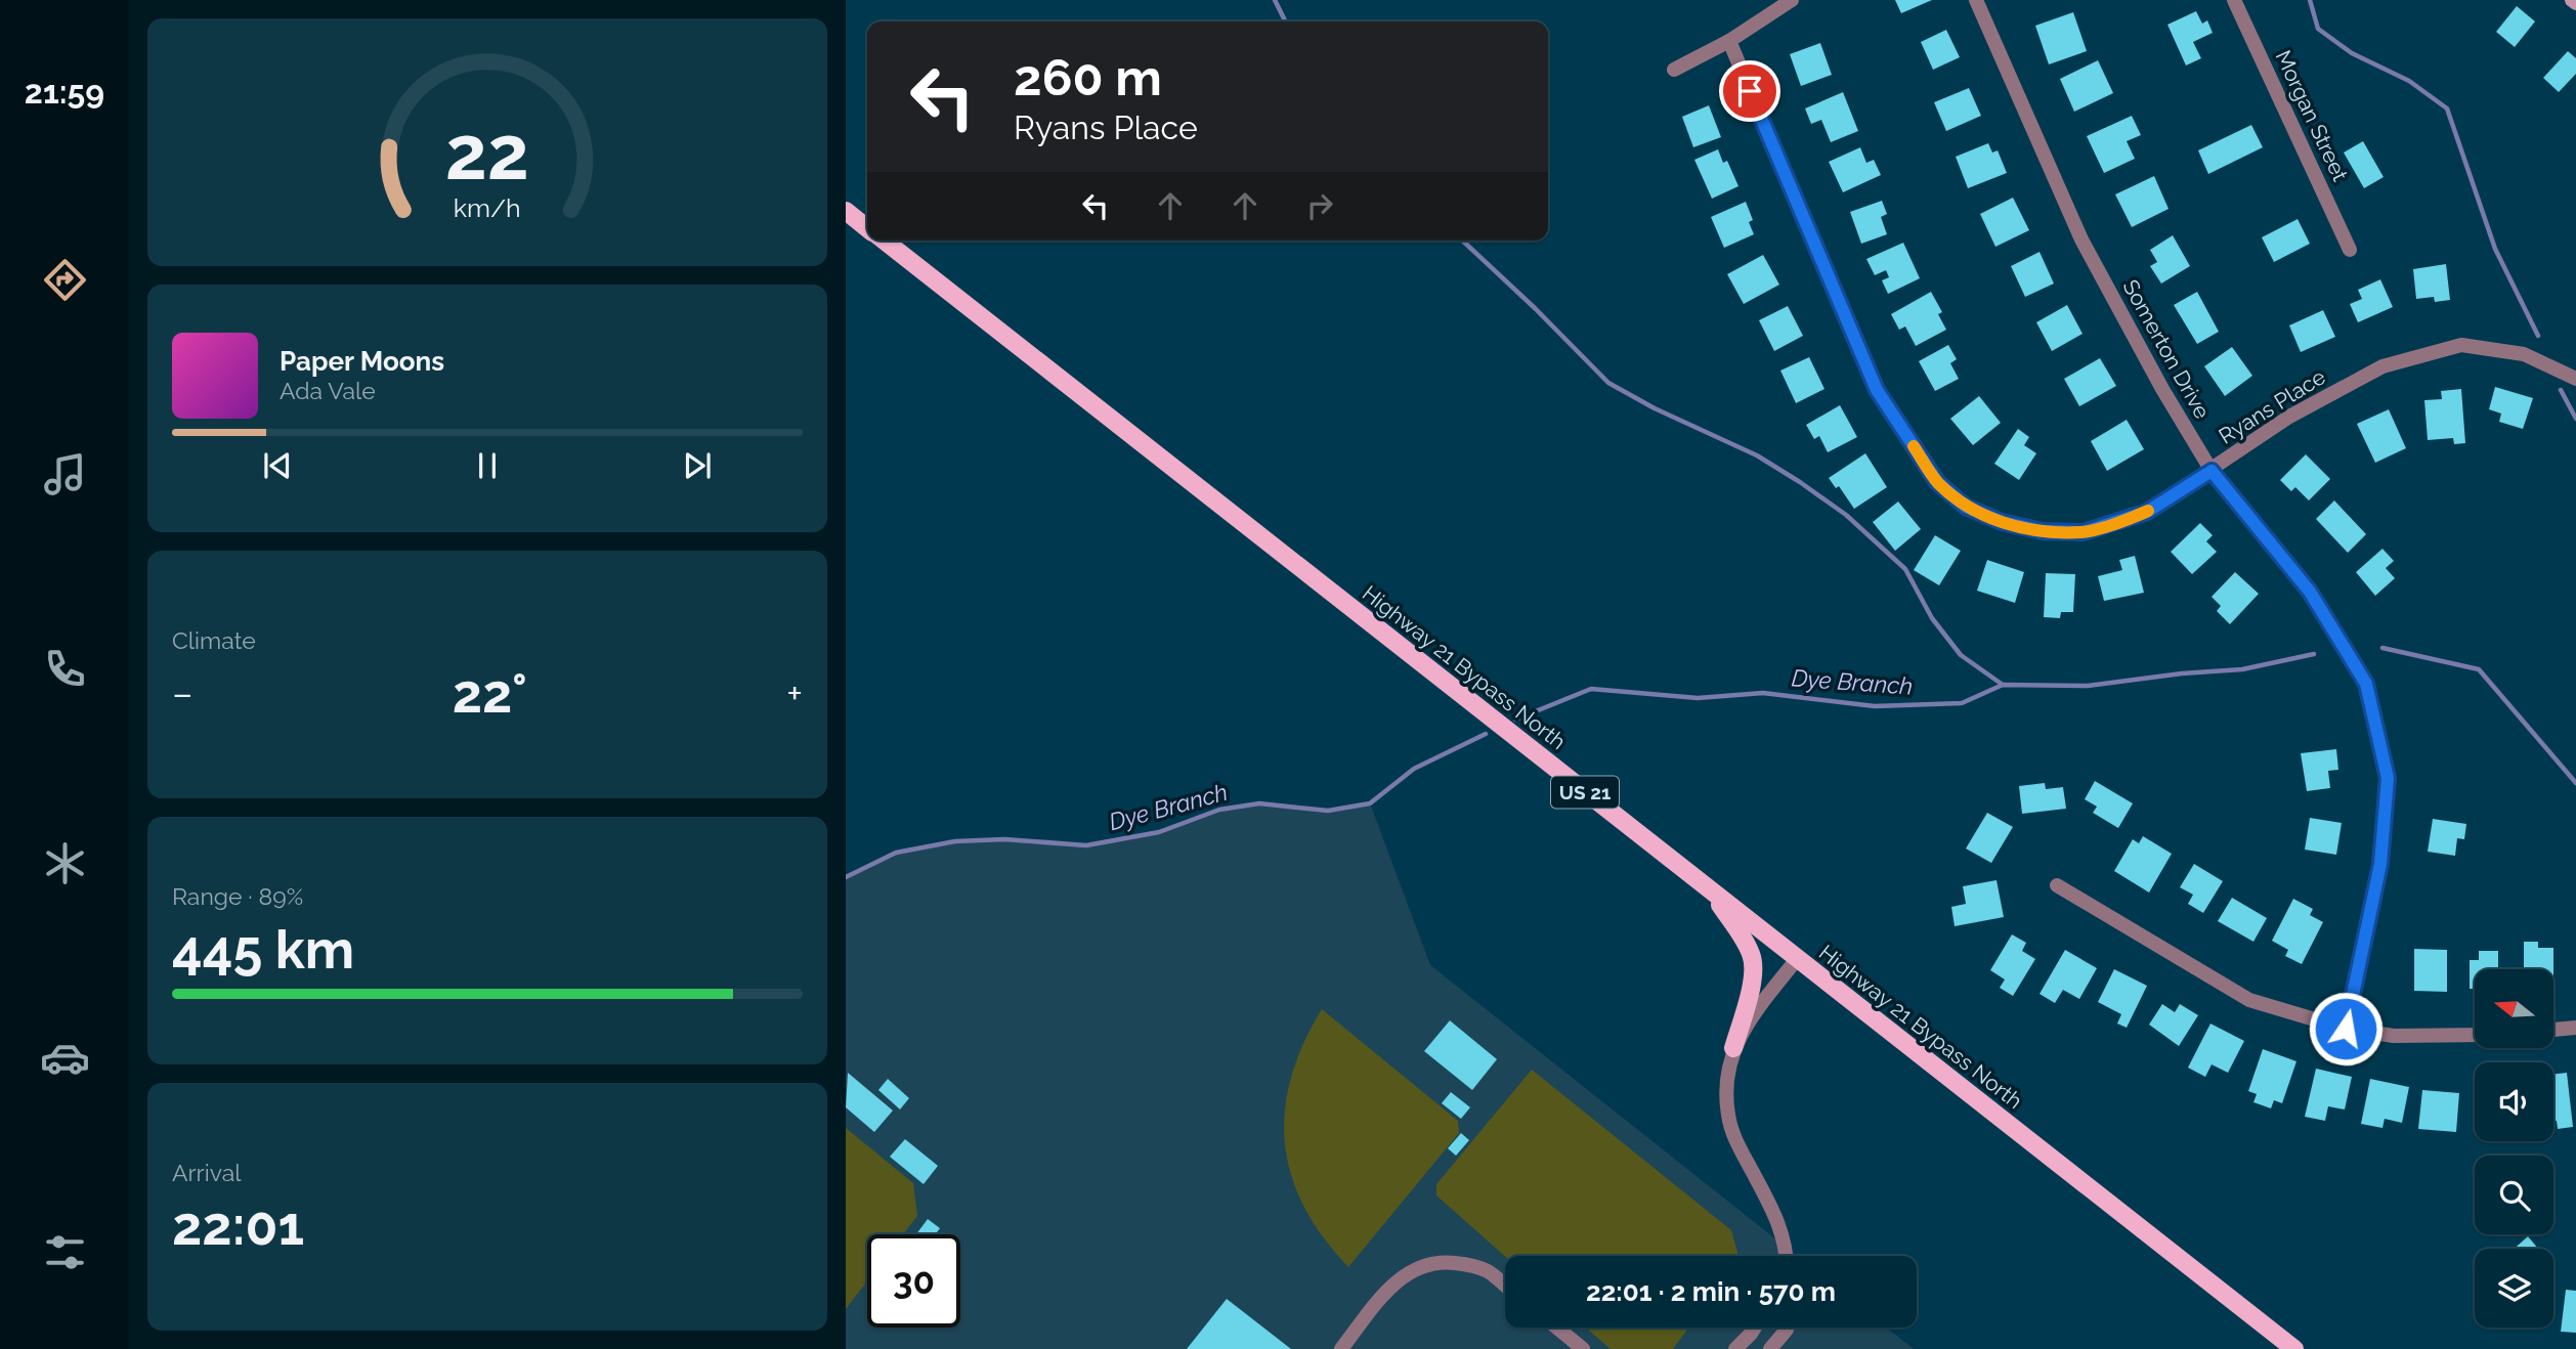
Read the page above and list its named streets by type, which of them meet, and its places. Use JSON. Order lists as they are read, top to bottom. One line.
{"streets":{"main road":["Highway 21 Bypass North","US 21"],"street":["Morgan Street","Somerton Drive","Ryans Place"]},"crossings":[["Somerton Drive","Ryans Place"]],"water":["Dye Branch"],"north":"left","page":{"tabs":"21:59","turn":["260 m","Ryans Place"],"song":["Paper Moons","Ada Vale"],"tile":["Climate",["Range · 89%","445 km"],["Arrival","22:01"]],"heat":["−","22°","+"],"limit":"30","trip":"22:01 · 2 min · 570 m","gauge":["22","km/h"]}}
